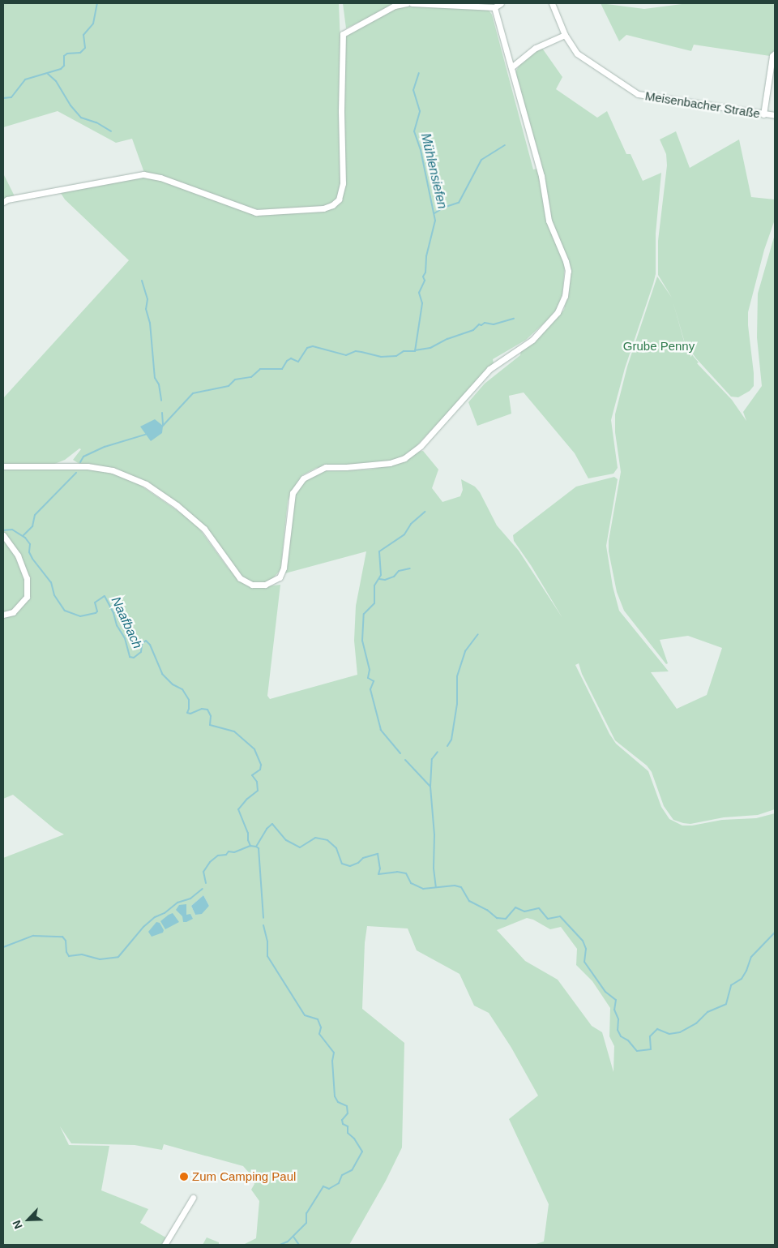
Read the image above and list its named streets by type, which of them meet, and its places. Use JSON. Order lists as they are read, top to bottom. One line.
{"streets":{"street":["Meisenbacher Straße"]},"water":["Mühlensiefen","Naafbach"],"parks":["Grube Penny"],"places":["Zum Camping Paul"],"north":"bottom left"}
